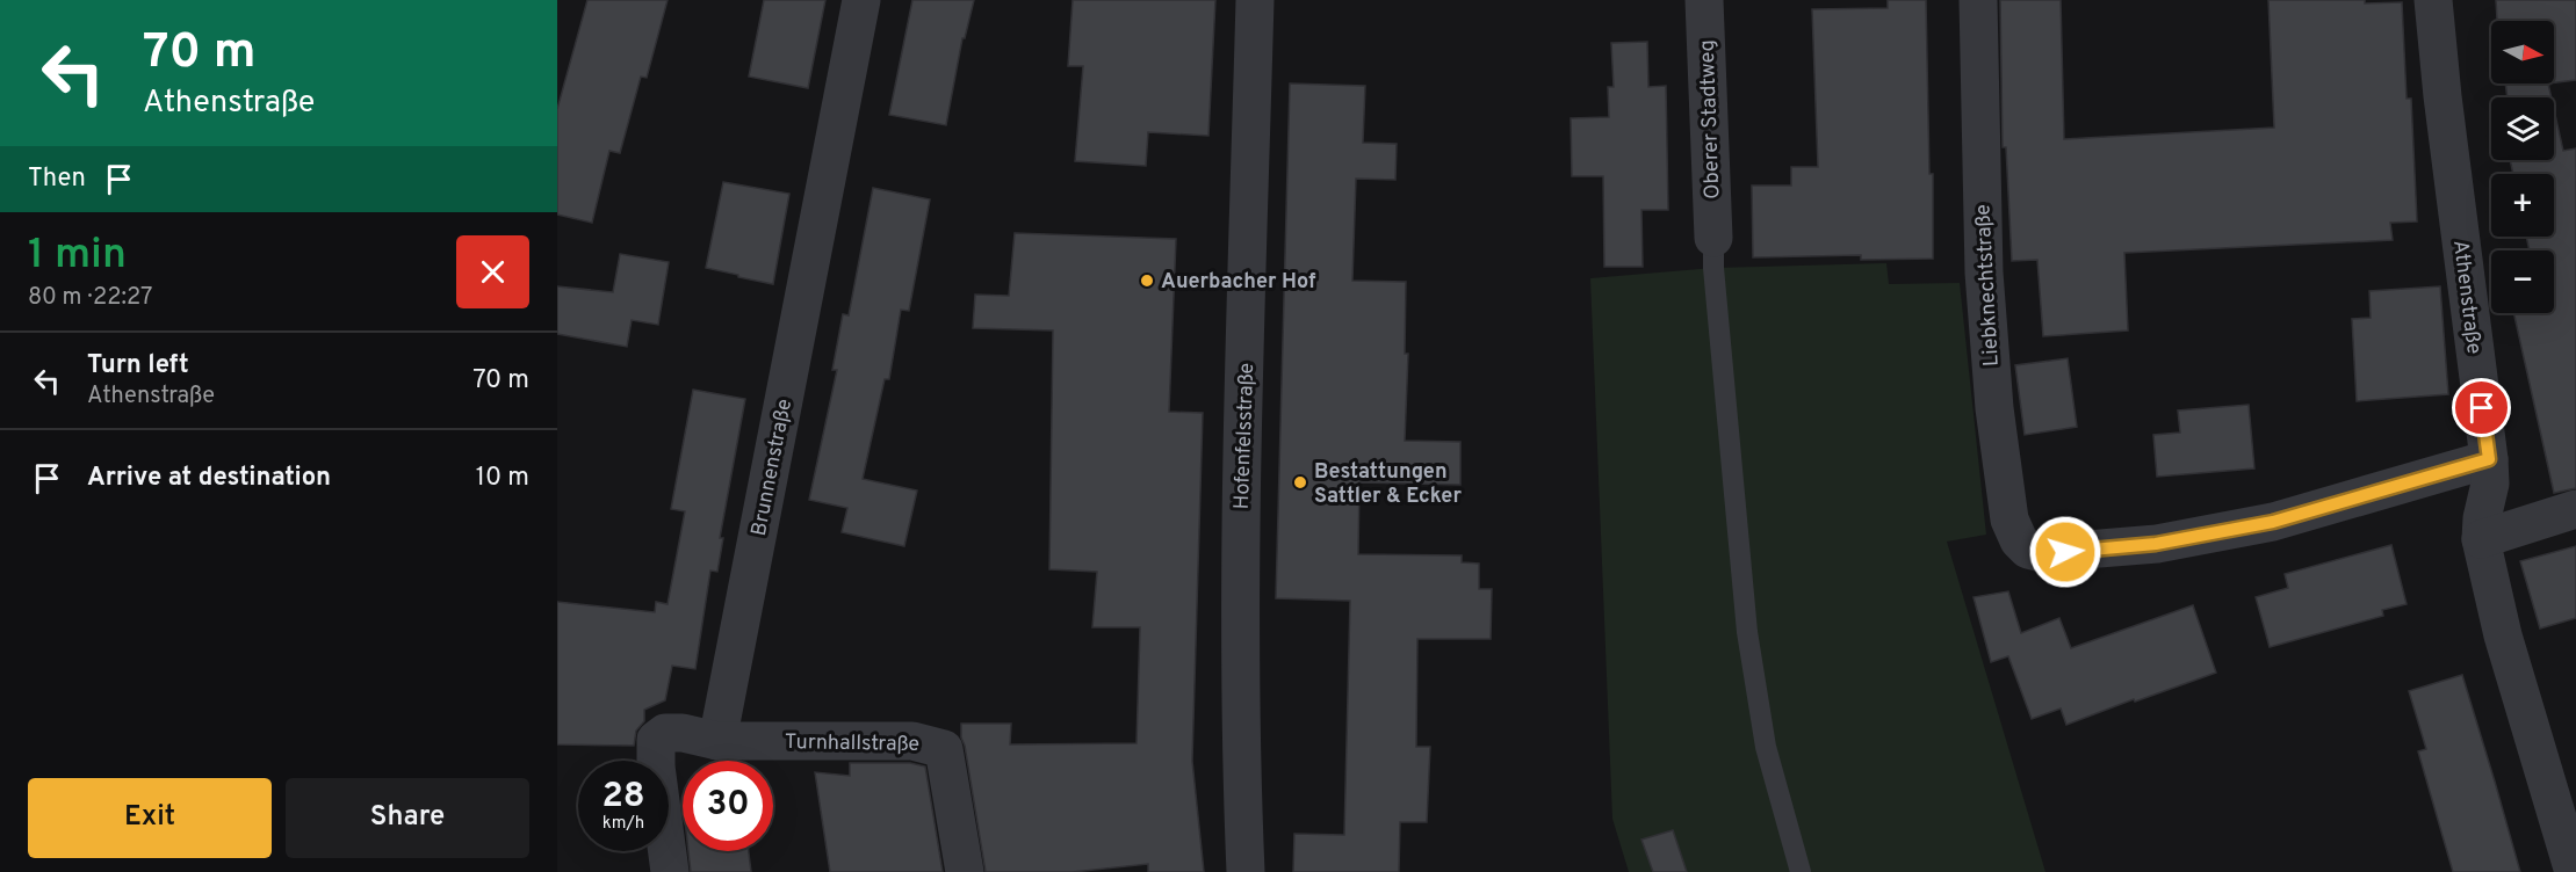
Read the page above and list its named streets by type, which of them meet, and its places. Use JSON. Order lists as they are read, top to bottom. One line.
{"streets":{"street":["Oberer Stadtweg","Liebknechtstraße","Athenstraße","Hofenfelsstraße","Brunnenstraße","Turnhallstraße"]},"crossings":[["Liebknechtstraße","Athenstraße"],["Brunnenstraße","Turnhallstraße"]],"places":["Auerbacher Hof","Bestattungen Sattler & Ecker"],"north":"right","page":{"turn":["70 m","Athenstraße"],"map_buttons":["+","−"],"then":"Then","heading":["1 min","80 m · 22:27"],"list":[{"name":"Turn left","note":"Athenstraße","value":"70 m"},{"name":"Arrive at destination","value":"10 m"}],"speed":"28 km/h","limit":"30","buttons":["Exit","Share"]}}
